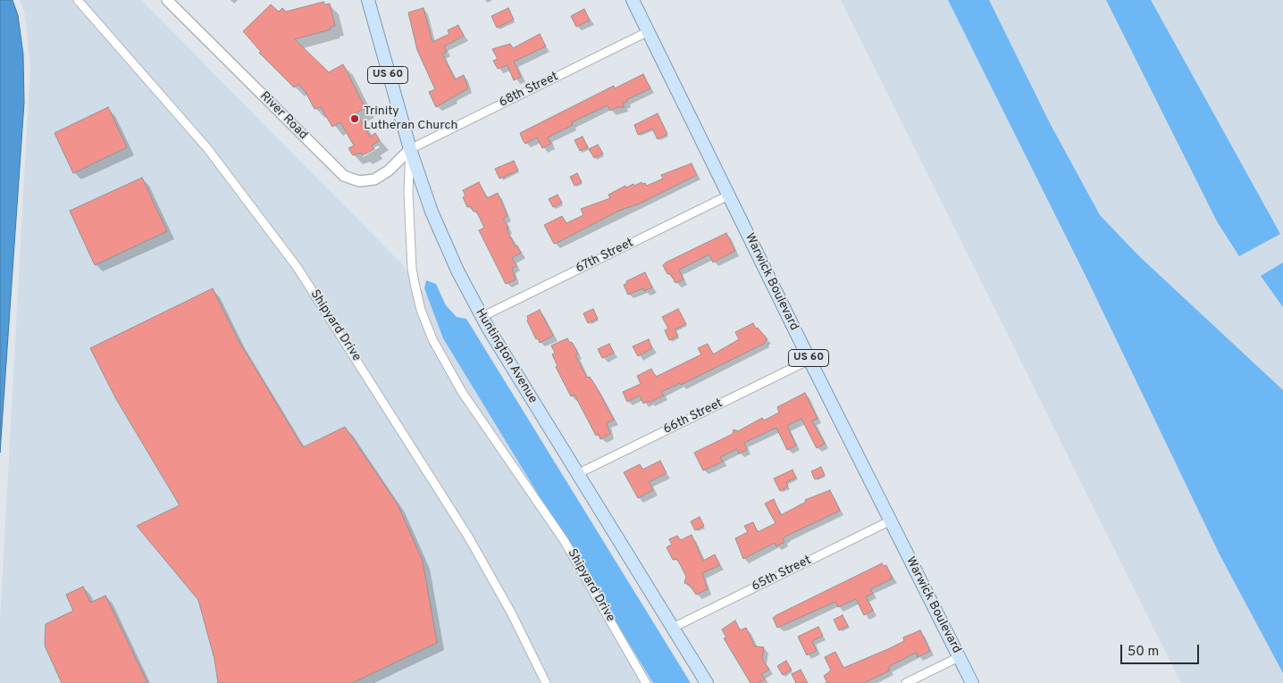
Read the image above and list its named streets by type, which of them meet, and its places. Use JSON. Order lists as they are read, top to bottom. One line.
{"streets":{"main road":["US 60","Warwick Boulevard","Huntington Avenue"],"street":["68th Street","River Road","67th Street","Shipyard Drive","66th Street","65th Street"]},"crossings":[["68th Street","River Road"],["68th Street","Warwick Boulevard"],["68th Street","Shipyard Drive"],["68th Street","Huntington Avenue"],["River Road","Shipyard Drive"],["River Road","Huntington Avenue"],["67th Street","Warwick Boulevard"],["67th Street","Huntington Avenue"],["Warwick Boulevard","66th Street"],["Warwick Boulevard","65th Street"],["Shipyard Drive","Huntington Avenue"],["Huntington Avenue","66th Street"],["Huntington Avenue","65th Street"]],"places":["Trinity Lutheran Church"],"scale_bar":"50 m"}
